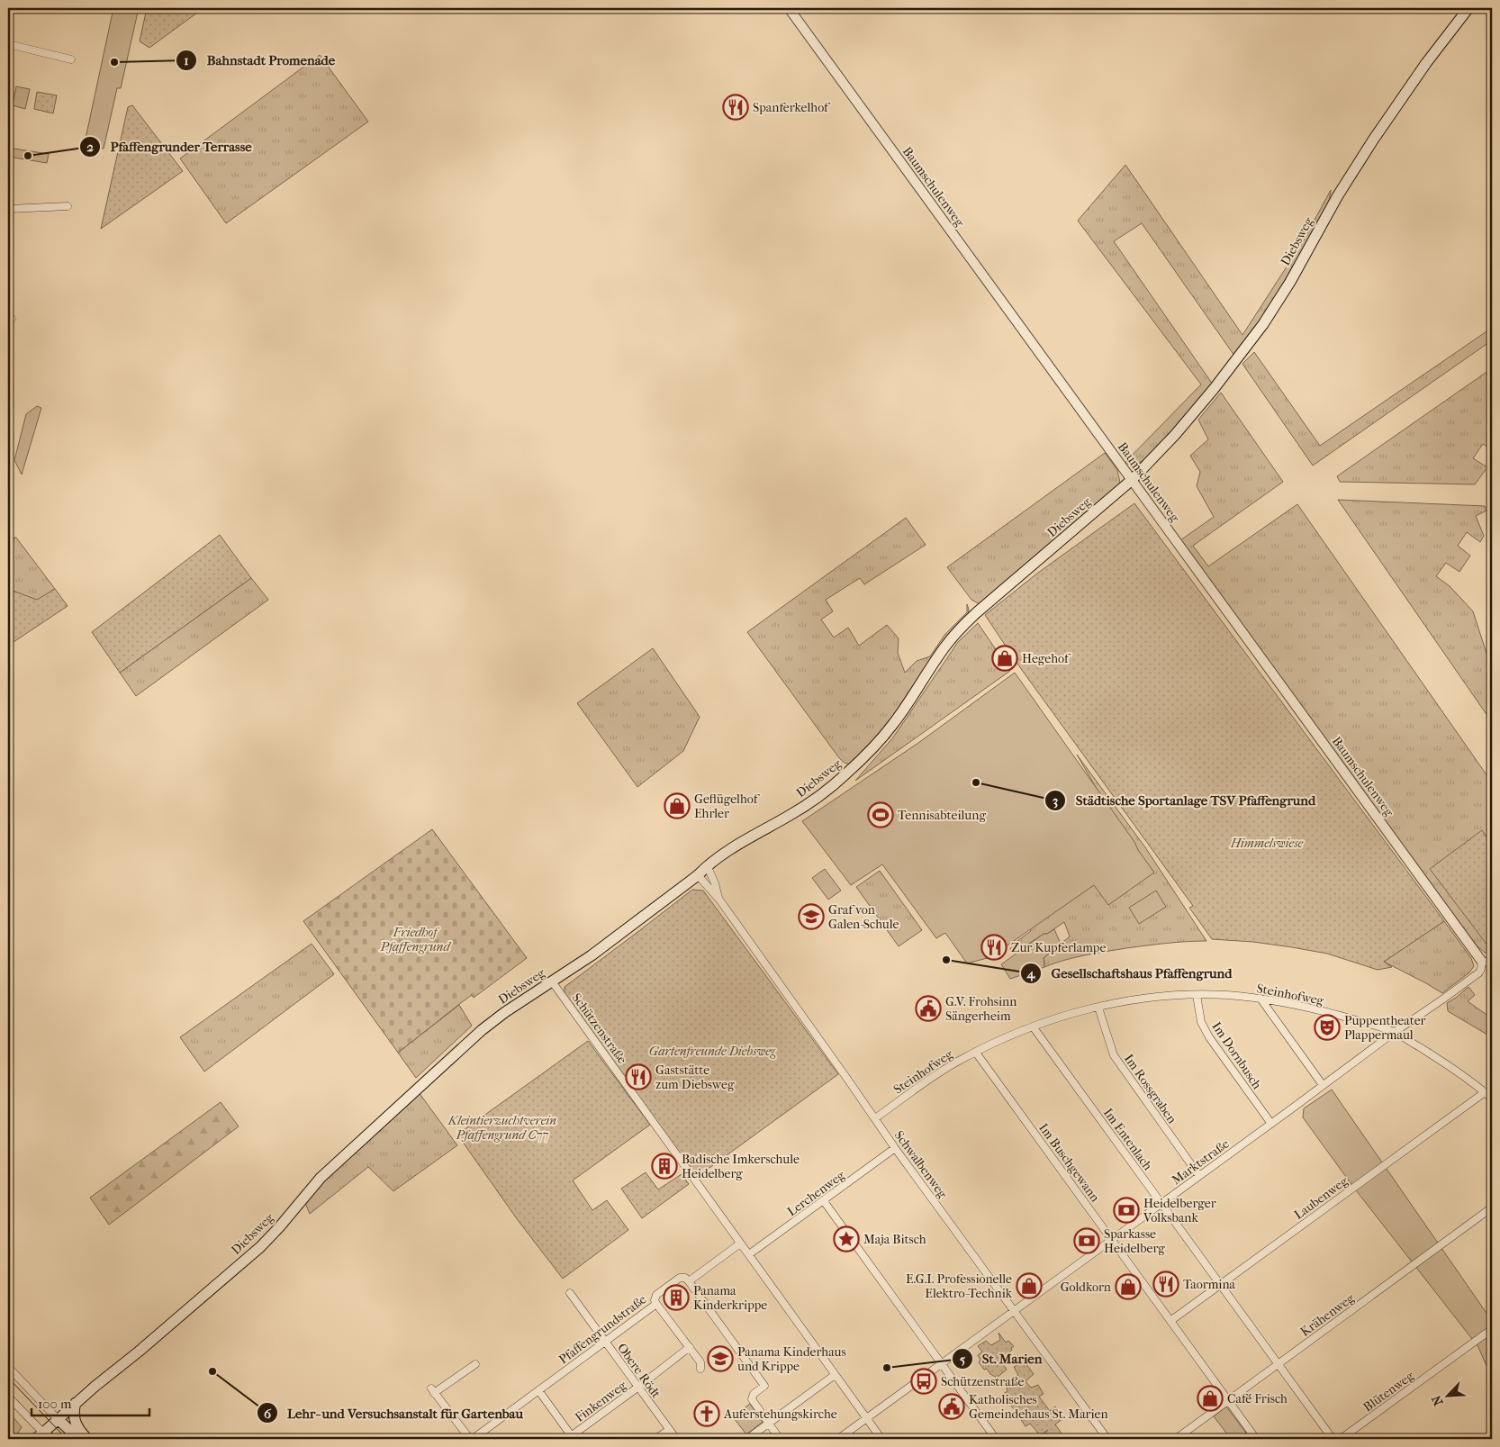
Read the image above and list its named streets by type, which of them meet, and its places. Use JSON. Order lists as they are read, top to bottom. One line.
{"streets":{"main road":["Diebsweg"],"street":["Baumschulenweg","Steinhofweg","Schützenstraße","Im Dornbusch","Im Rossgraben","Im Entenlach","Marktstraße","Im Buschgewann","Schwalbenweg","Lerchenweg","Laubenweg","Krähenweg","Pfaffengrundstraße","Obere Rödt","Blütenweg","Finkenweg"]},"crossings":[["Baumschulenweg","Diebsweg"],["Baumschulenweg","Marktstraße"],["Diebsweg","Schützenstraße"],["Diebsweg","Schwalbenweg"],["Steinhofweg","Im Dornbusch"],["Steinhofweg","Im Rossgraben"],["Steinhofweg","Im Entenlach"],["Steinhofweg","Marktstraße"],["Steinhofweg","Im Buschgewann"],["Steinhofweg","Schwalbenweg"],["Steinhofweg","Laubenweg"],["Schützenstraße","Marktstraße"],["Schützenstraße","Lerchenweg"],["Schützenstraße","Pfaffengrundstraße"],["Im Dornbusch","Marktstraße"],["Im Rossgraben","Marktstraße"],["Im Entenlach","Marktstraße"],["Im Entenlach","Laubenweg"],["Im Entenlach","Krähenweg"],["Marktstraße","Im Buschgewann"],["Marktstraße","Schwalbenweg"],["Im Buschgewann","Laubenweg"],["Im Buschgewann","Krähenweg"],["Schwalbenweg","Lerchenweg"],["Pfaffengrundstraße","Obere Rödt"],["Obere Rödt","Finkenweg"]],"parks":["Himmelswiese","Friedhof Pfaffengrund","Gartenfreunde Diebsweg","Kleintierzuchtverein Pfaffengrund C77"],"places":{"other":["Bahnstadt Promenade","Pfaffengrunder Terrasse","Städtische Sportanlage TSV Pfaffengrund","Gesellschaftshaus Pfaffengrund","St. Marien","Lehr- und Versuchsanstalt für Gartenbau"],"restaurant":["Spanferkelhof","Zur Kupferlampe","Gaststätte zum Diebsweg","Taormina"],"shop":["Hegehof","Geflügelhof Ehrler","E.G.I. Professionelle Elektro-Technik","Goldkorn","Café Frisch"],"sports":["Tennisabteilung"],"school or university":["Graf von Galen-Schule","Panama Kinderhaus und Krippe"],"public building":["G.V. Frohsinn Sängerheim","Katholisches Gemeindehaus St. Marien"],"theatre":["Puppentheater Plappermaul"],"building":["Badische Imkerschule Heidelberg","Panama Kinderkrippe"],"bank":["Heidelberger Volksbank","Sparkasse Heidelberg"],"place":["Maja Bitsch"],"bus stop":["Schützenstraße"],"church":["Auferstehungskirche"]},"scale_bar":"100 m","north":"bottom left"}
